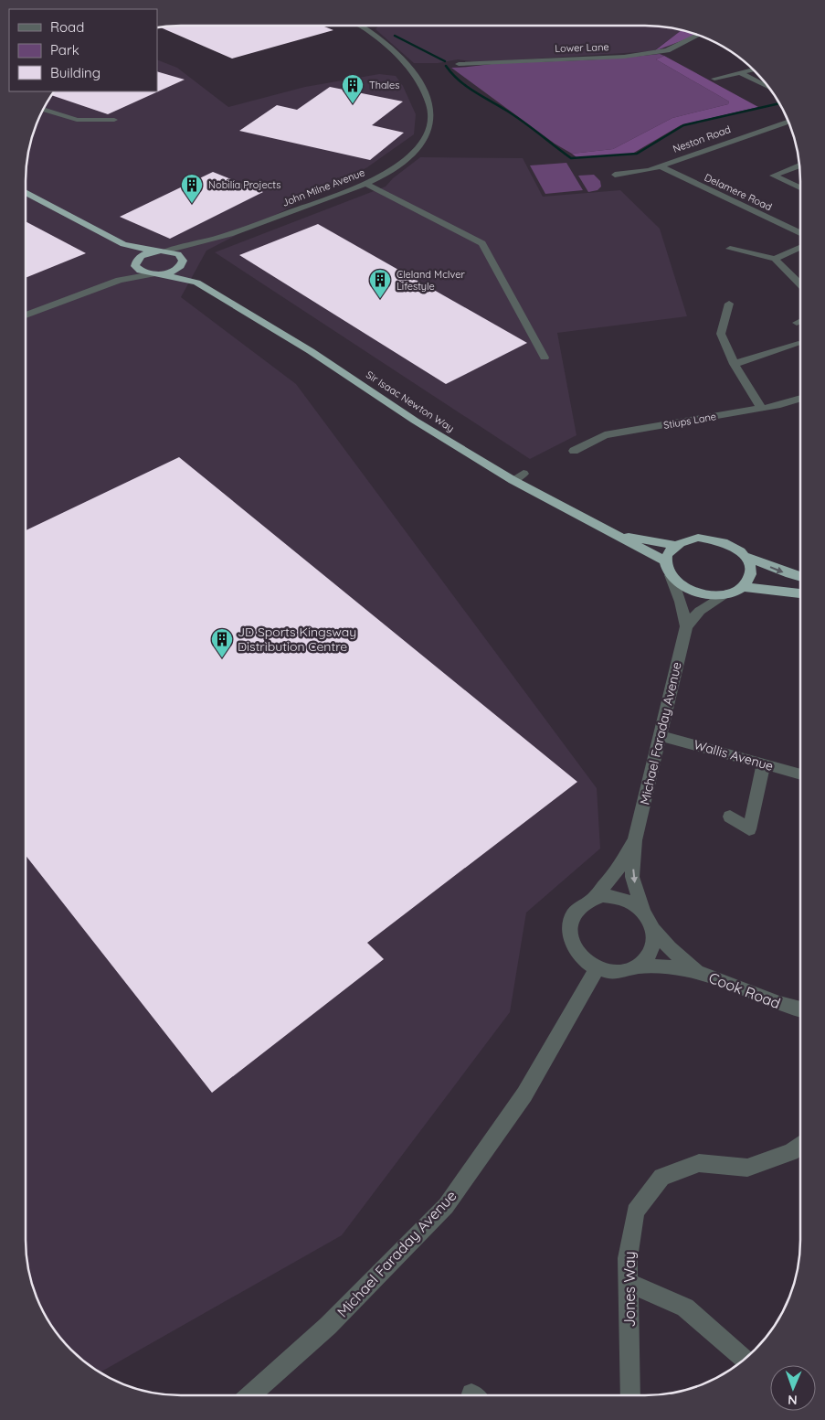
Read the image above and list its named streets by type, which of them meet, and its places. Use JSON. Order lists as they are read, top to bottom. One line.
{"streets":{"highway":["Sir Isaac Newton Way"],"street":["Lower Lane","Neston Road","John Milne Avenue","Delamere Road","Stiups Lane","Michael Faraday Avenue","Wallis Avenue","Cook Road","Jones Way"]},"crossings":[["Neston Road","Delamere Road"],["John Milne Avenue","Sir Isaac Newton Way"],["Michael Faraday Avenue","Wallis Avenue"],["Michael Faraday Avenue","Cook Road"]],"places":{"building":["Thales","Nobilia Projects","Cleland McIver Lifestyle","JD Sports Kingsway Distribution Centre"]},"legend":["Road","Park","Building"],"north":"bottom"}
